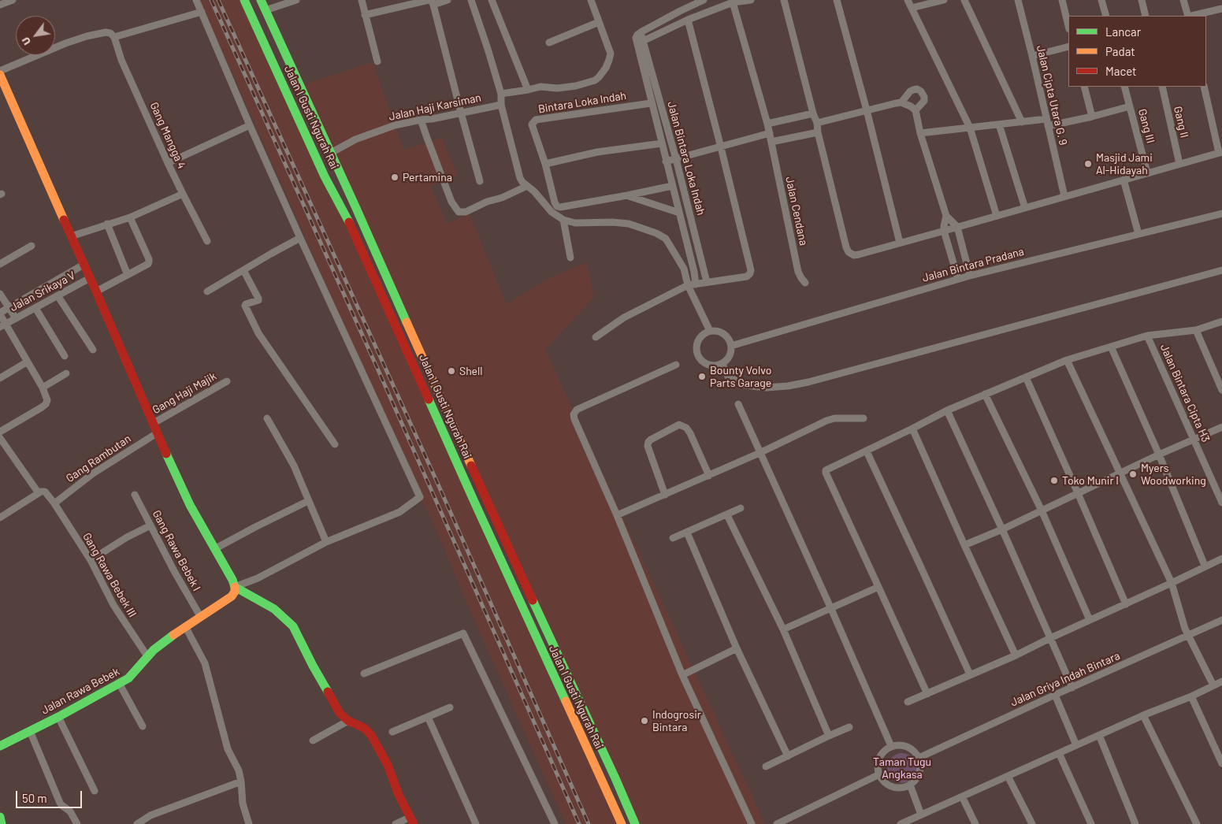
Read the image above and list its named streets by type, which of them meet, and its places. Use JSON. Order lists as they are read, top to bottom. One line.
{"streets":{"main road":["Jalan I Gusti Ngurah Rai","Jalan Rawa Bebek"],"street":["Jalan Cipta Utara G. 9","Bintara Loka Indah","Jalan Haji Karsiman","Gang II","Gang III","Gang Mangga 4","Jalan Bintara Loka Indah","Jalan Cendana","Jalan Bintara Pradana","Jalan Srikaya V","Gang Haji Majik","Jalan Bintara Cipta H3","Gang Rambutan","Gang Rawa Bebek I","Gang Rawa Bebek III","Jalan Griya Indah Bintara"]},"crossings":[["Bintara Loka Indah","Jalan Bintara Loka Indah"],["Jalan Haji Karsiman","Jalan I Gusti Ngurah Rai"],["Gang Rambutan","Gang Rawa Bebek III"],["Gang Rawa Bebek I","Jalan Rawa Bebek"],["Gang Rawa Bebek III","Jalan Rawa Bebek"]],"parks":["Taman Tugu Angkasa"],"places":["Masjid Jami Al-Hidayah","Pertamina","Shell","Bounty Volvo Parts Garage","Myers Woodworking","Toko Munir I","Indogrosir Bintara"],"legend":["Lancar","Padat","Macet"],"scale_bar":"50 m","north":"bottom left"}
